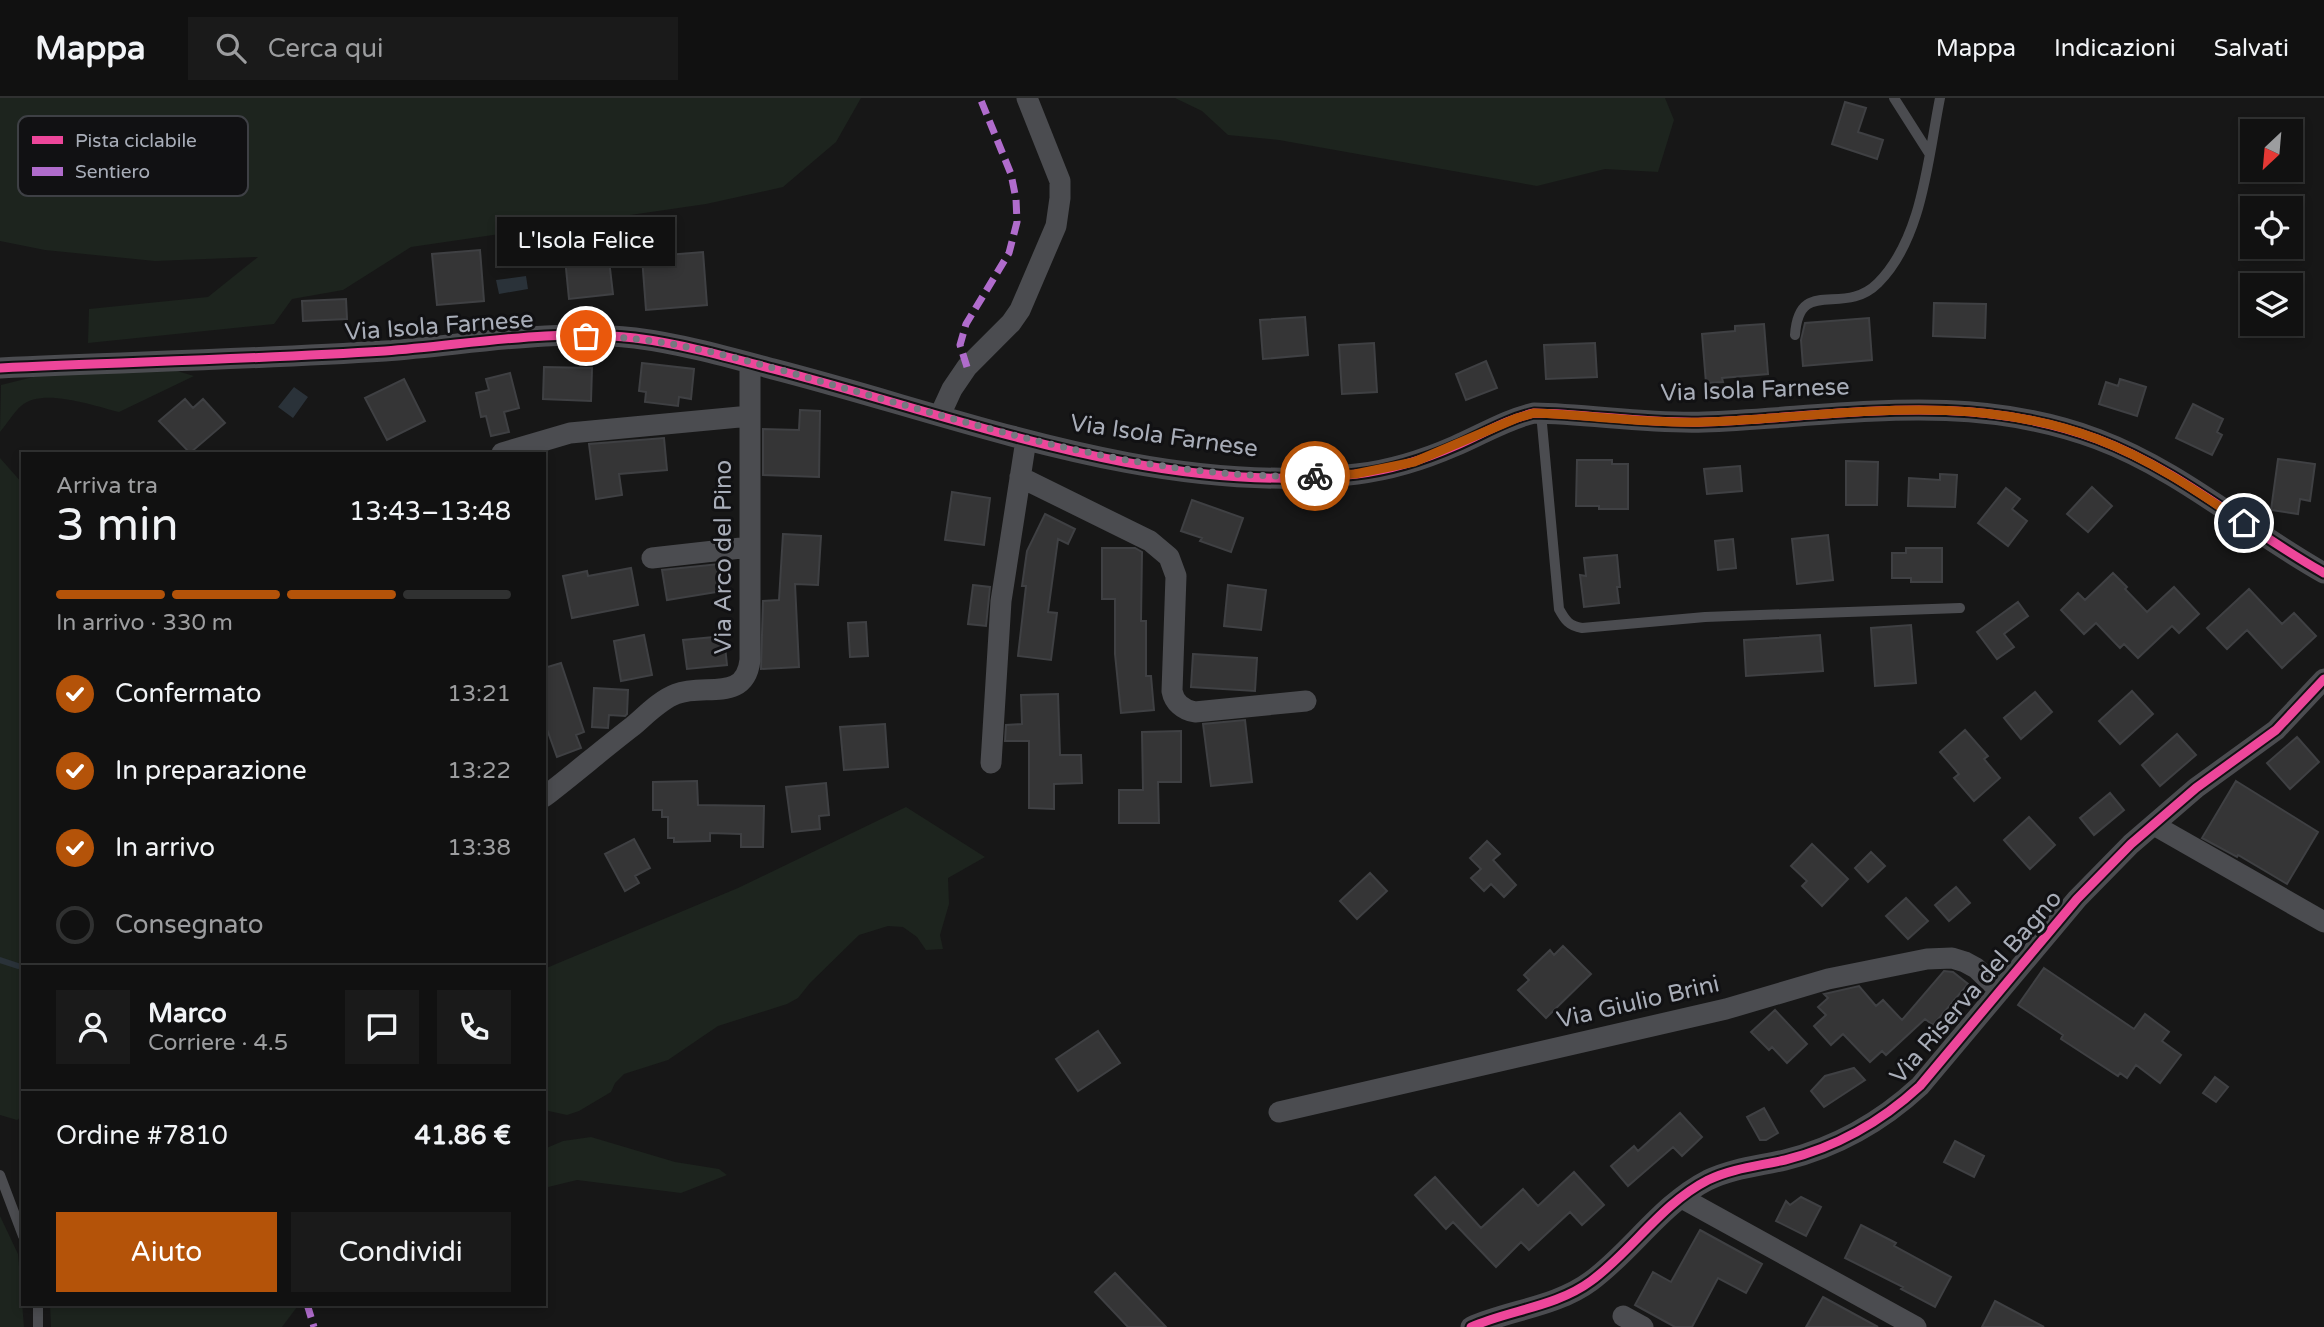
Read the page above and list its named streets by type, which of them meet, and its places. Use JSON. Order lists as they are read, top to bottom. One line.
{"streets":{"street":["Via Isola Farnese","Via Arco del Pino","Via Riserva del Bagno","Via Giulio Brini"]},"crossings":[["Via Isola Farnese","Via Arco del Pino"],["Via Riserva del Bagno","Via Giulio Brini"]],"places":["L'Isola Felice"],"legend":["Pista ciclabile","Sentiero"],"north":"bottom left","page":{"header":"Mappa","search":"Cerca qui","nav":["Mappa","Indicazioni","Salvati"],"bubble":"L'Isola Felice","heading":["3 min","Arriva tra","13:43–13:48"],"panel":["Marco","Corriere · 4.5","Ordine #7810","41.86 €"],"bar":"In arrivo · 330 m","list":[["Confermato","13:21"],["In preparazione","13:22"],["In arrivo","13:38"],"Consegnato"],"buttons":["Aiuto","Condividi"]}}
